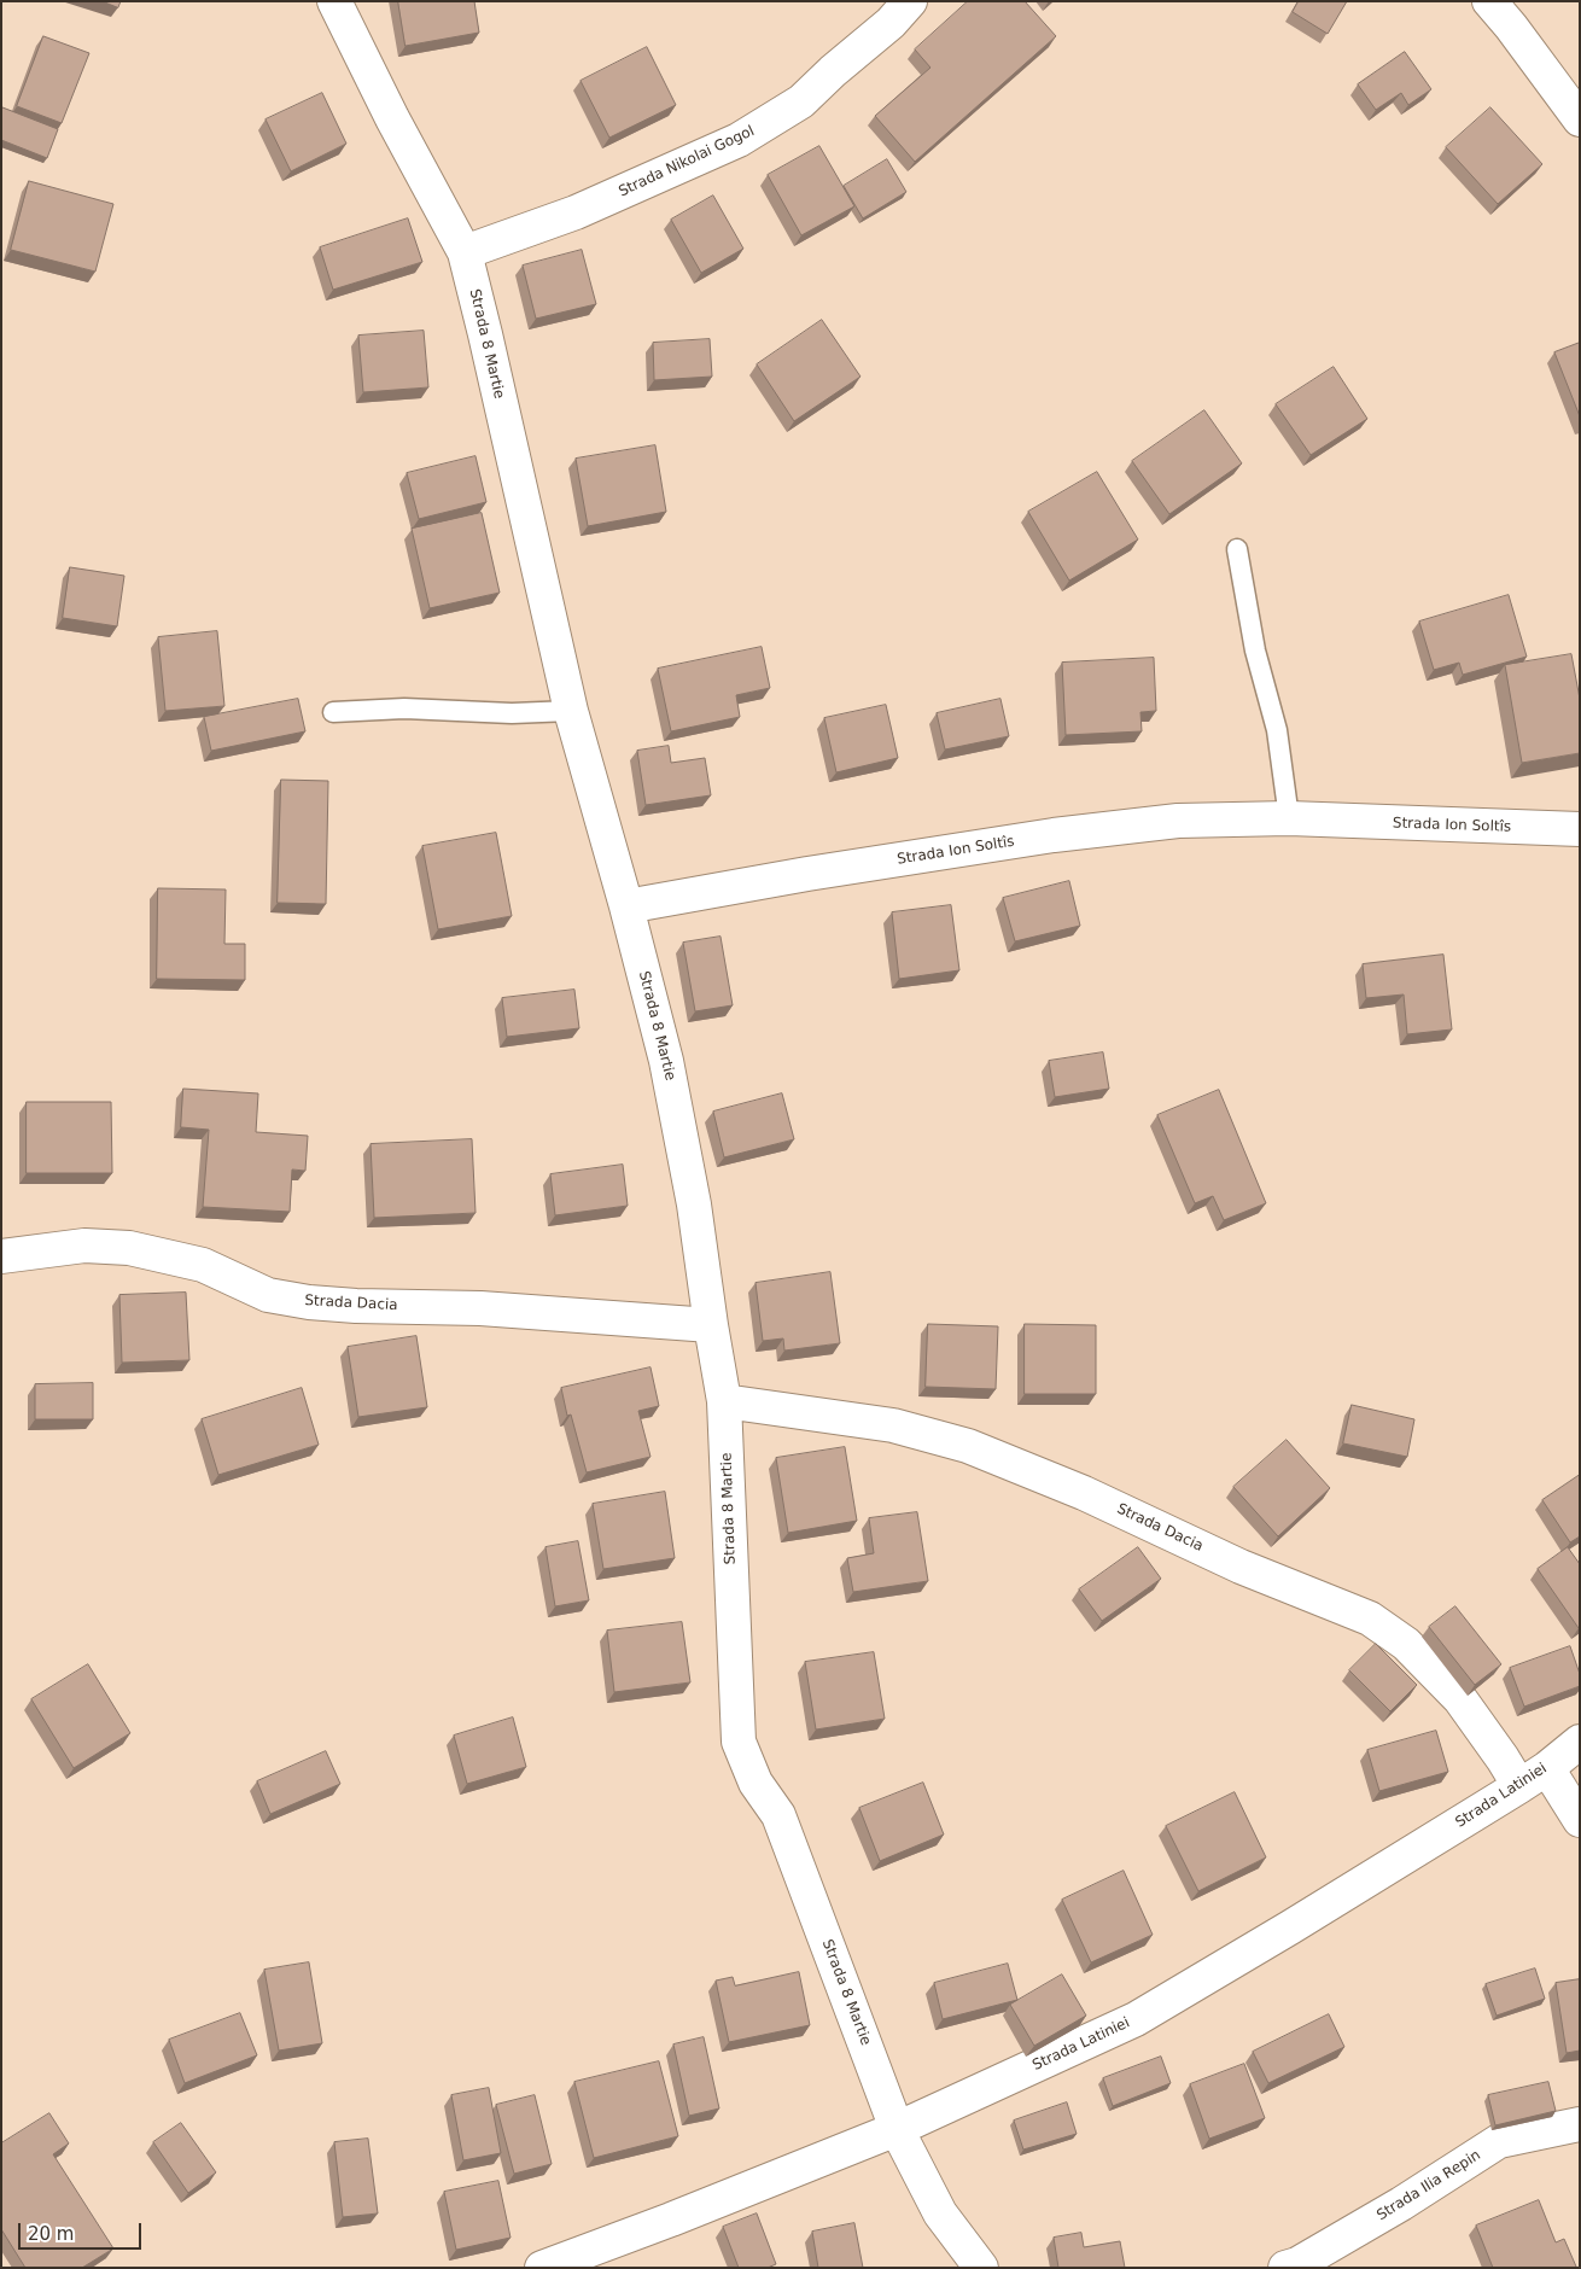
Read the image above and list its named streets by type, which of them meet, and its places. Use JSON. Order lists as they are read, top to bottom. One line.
{"streets":{"street":["Strada Nikolai Gogol","Strada 8 Martie","Strada Ion Soltîs","Strada Dacia","Strada Latiniei","Strada Ilia Repin"]},"crossings":[["Strada Nikolai Gogol","Strada 8 Martie"],["Strada 8 Martie","Strada Ion Soltîs"],["Strada 8 Martie","Strada Dacia"],["Strada 8 Martie","Strada Latiniei"],["Strada Dacia","Strada Latiniei"]],"scale_bar":"20 m"}
